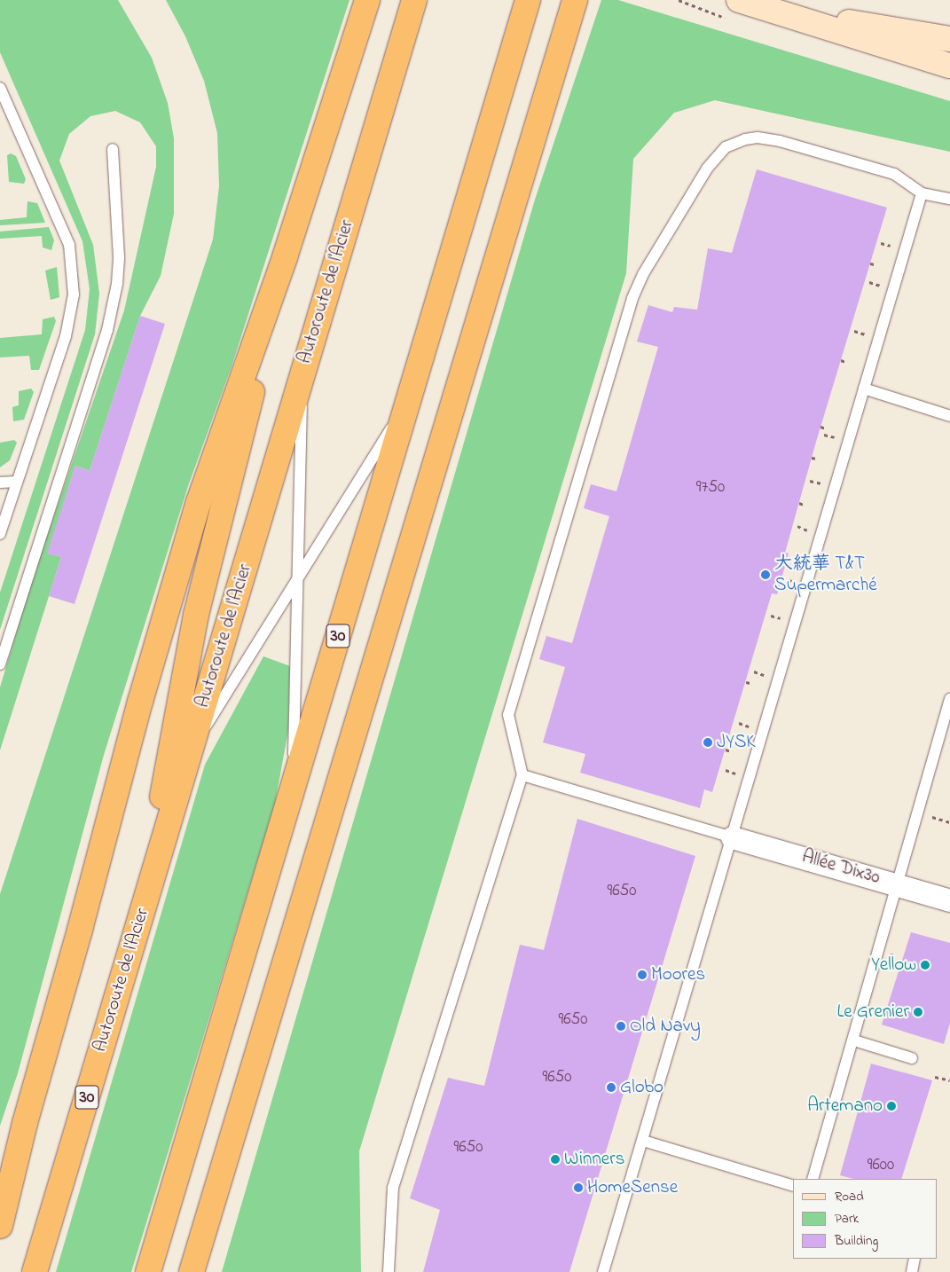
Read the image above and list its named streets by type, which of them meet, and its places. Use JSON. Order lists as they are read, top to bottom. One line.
{"streets":{"highway":["Autoroute de l'Acier","30"],"street":["Allée Dix30"]},"places":["大統華 T&T Supermarché","JYSK","Yellow","Moores","Le Grenier","Old Navy","Globo","Artemano","Winners","HomeSense"],"house_numbers":["9750","9650","9650","9650","9650","9600"],"legend":["Road","Park","Building"]}
